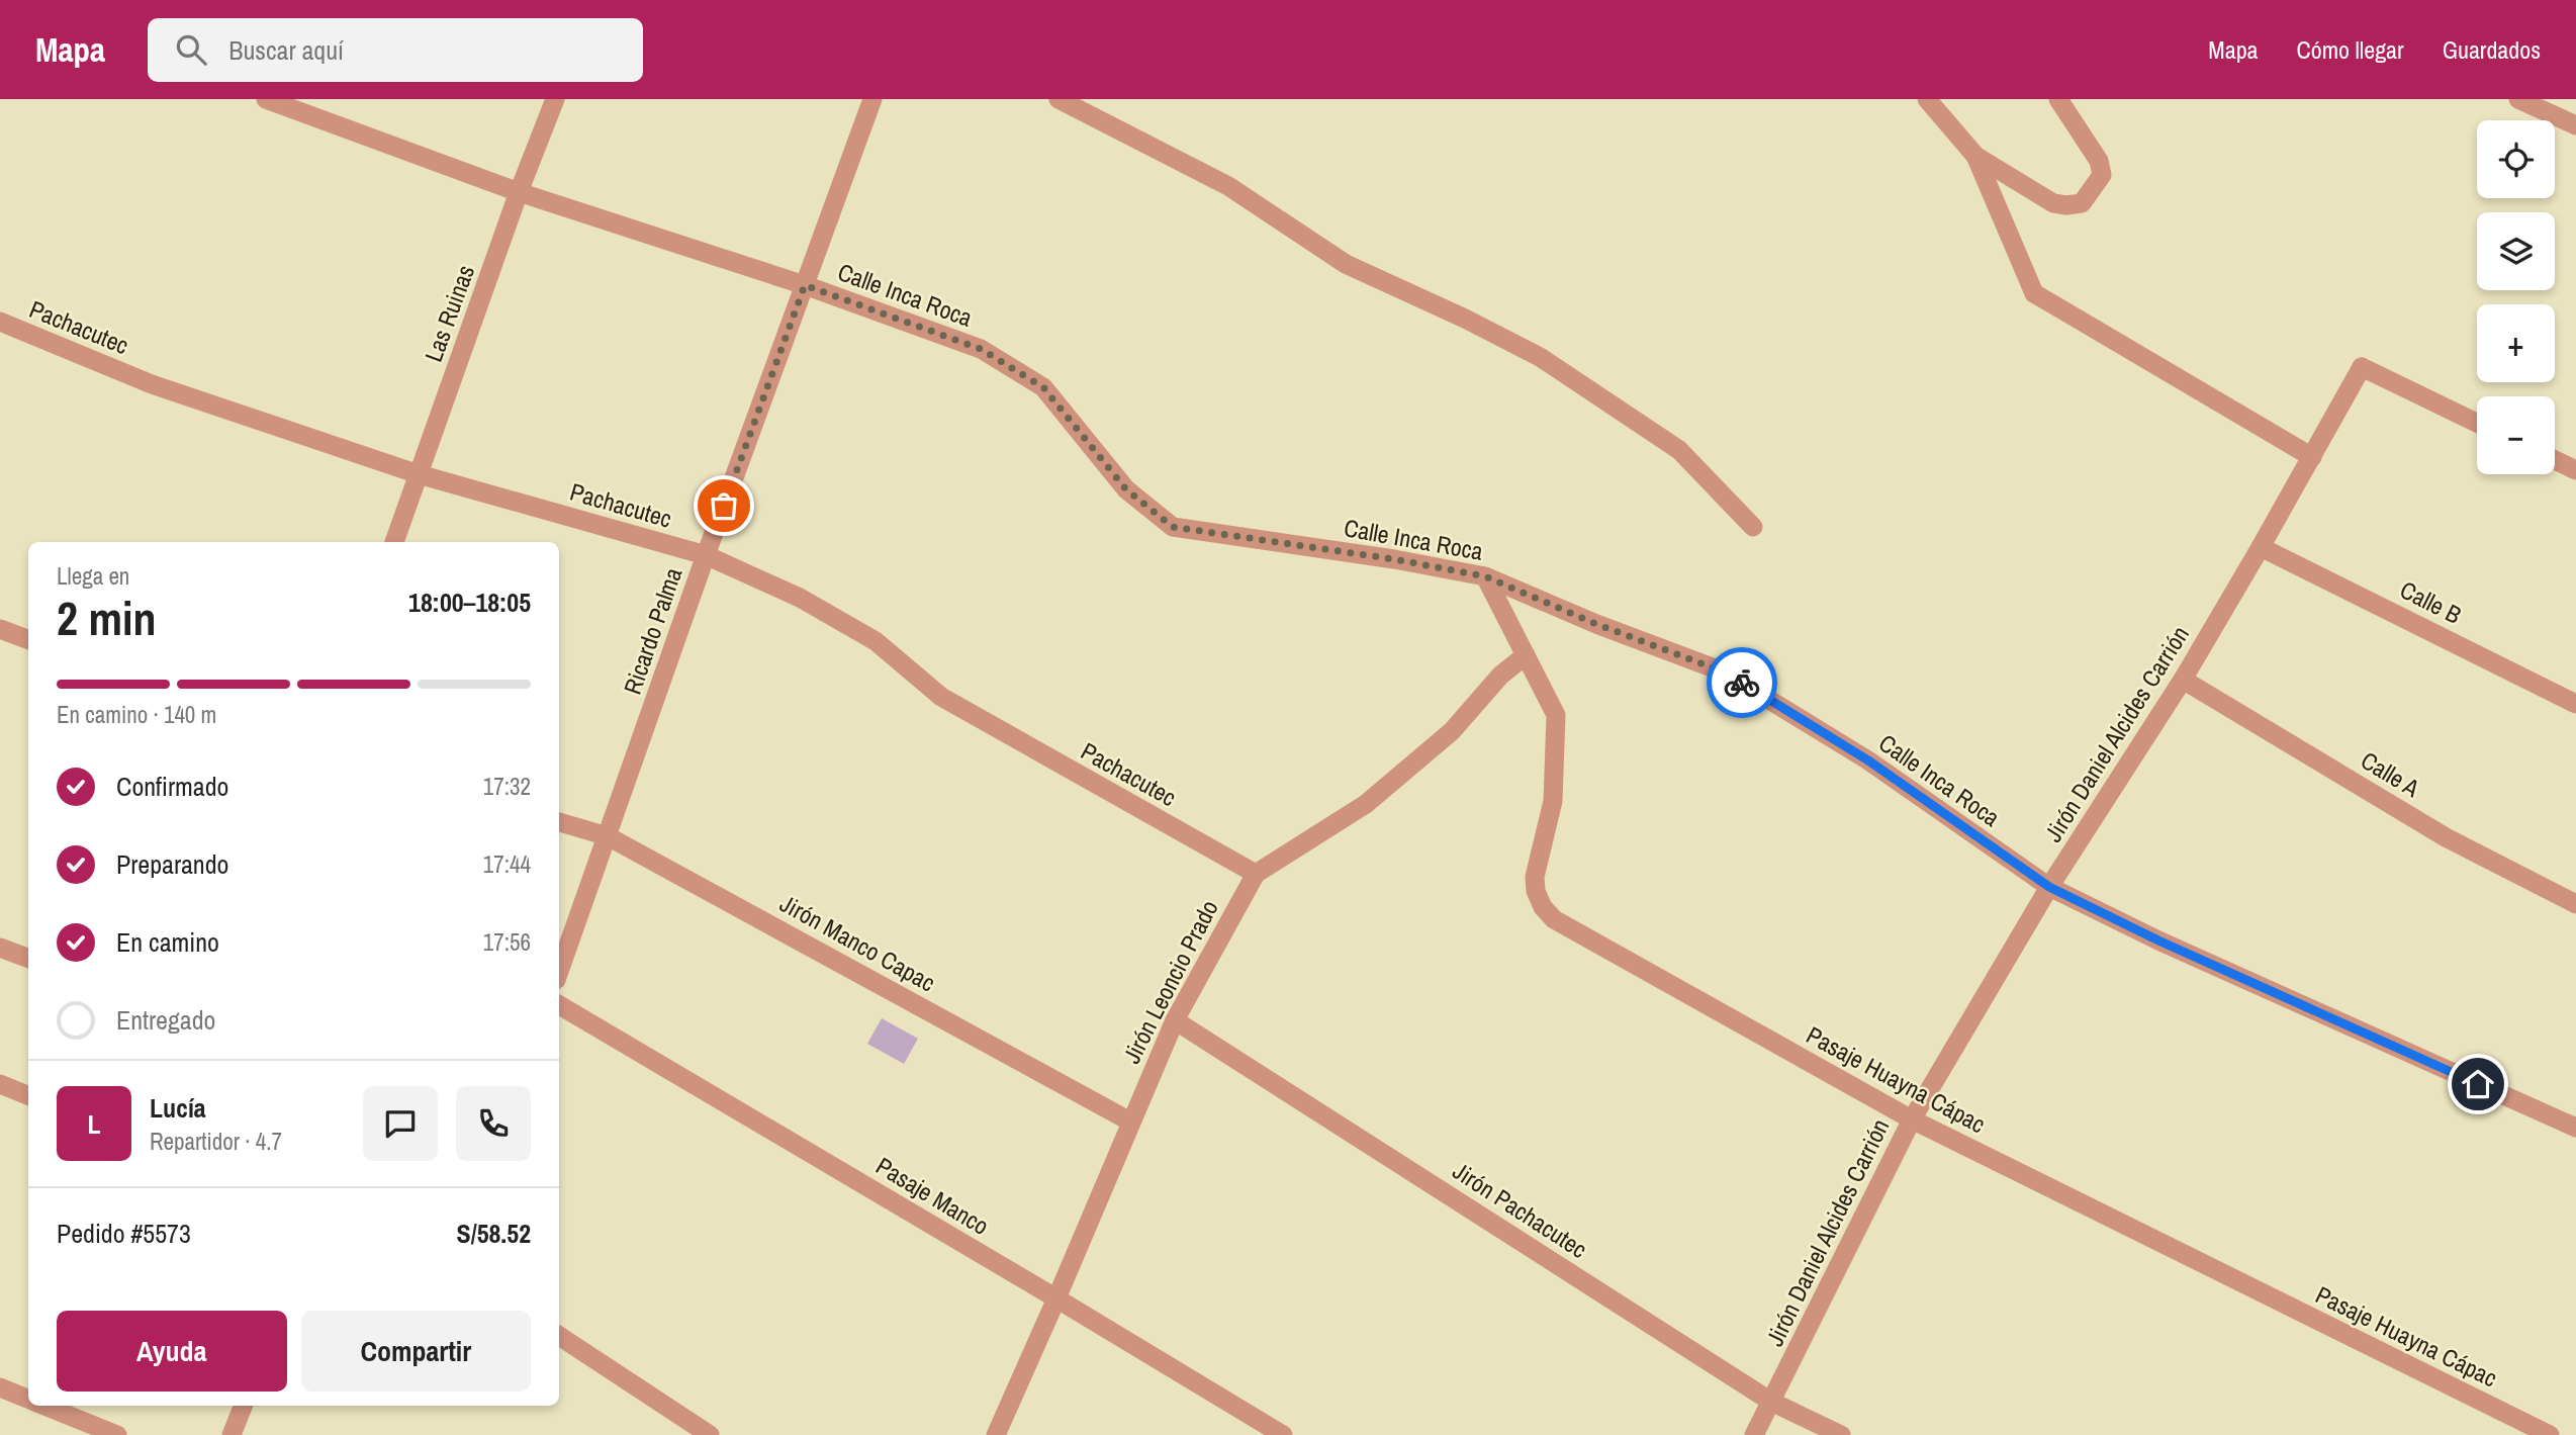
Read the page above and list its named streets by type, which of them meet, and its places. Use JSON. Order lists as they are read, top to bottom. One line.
{"streets":{"street":["Calle Inca Roca","Las Ruinas","Pachacutec","Calle B","Ricardo Palma","Jirón Daniel Alcides Carrión","Calle A","Jirón Manco Capac","Jirón Leoncio Prado","Pasaje Huayna Cápac","Pasaje Manco","Jirón Pachacutec"]},"crossings":[["Calle Inca Roca","Las Ruinas"],["Calle Inca Roca","Ricardo Palma"],["Calle Inca Roca","Jirón Daniel Alcides Carrión"],["Calle Inca Roca","Pasaje Huayna Cápac"],["Las Ruinas","Pachacutec"],["Pachacutec","Ricardo Palma"],["Pachacutec","Jirón Leoncio Prado"],["Calle B","Jirón Daniel Alcides Carrión"],["Ricardo Palma","Jirón Manco Capac"],["Jirón Daniel Alcides Carrión","Calle A"],["Jirón Daniel Alcides Carrión","Pasaje Huayna Cápac"],["Jirón Daniel Alcides Carrión","Jirón Pachacutec"],["Jirón Manco Capac","Jirón Leoncio Prado"],["Jirón Leoncio Prado","Pasaje Huayna Cápac"],["Jirón Leoncio Prado","Pasaje Manco"],["Jirón Leoncio Prado","Jirón Pachacutec"]],"page":{"header":"Mapa","search":"Buscar aquí","nav":["Mapa","Cómo llegar","Guardados"],"map_buttons":["+","−"],"heading":["2 min","Llega en","18:00–18:05"],"panel":["Lucía","Repartidor · 4.7","Pedido #5573","S/58.52"],"bar":"En camino · 140 m","list":[["Confirmado","17:32"],["Preparando","17:44"],["En camino","17:56"],"Entregado"],"round":"L","buttons":["Ayuda","Compartir"]}}
